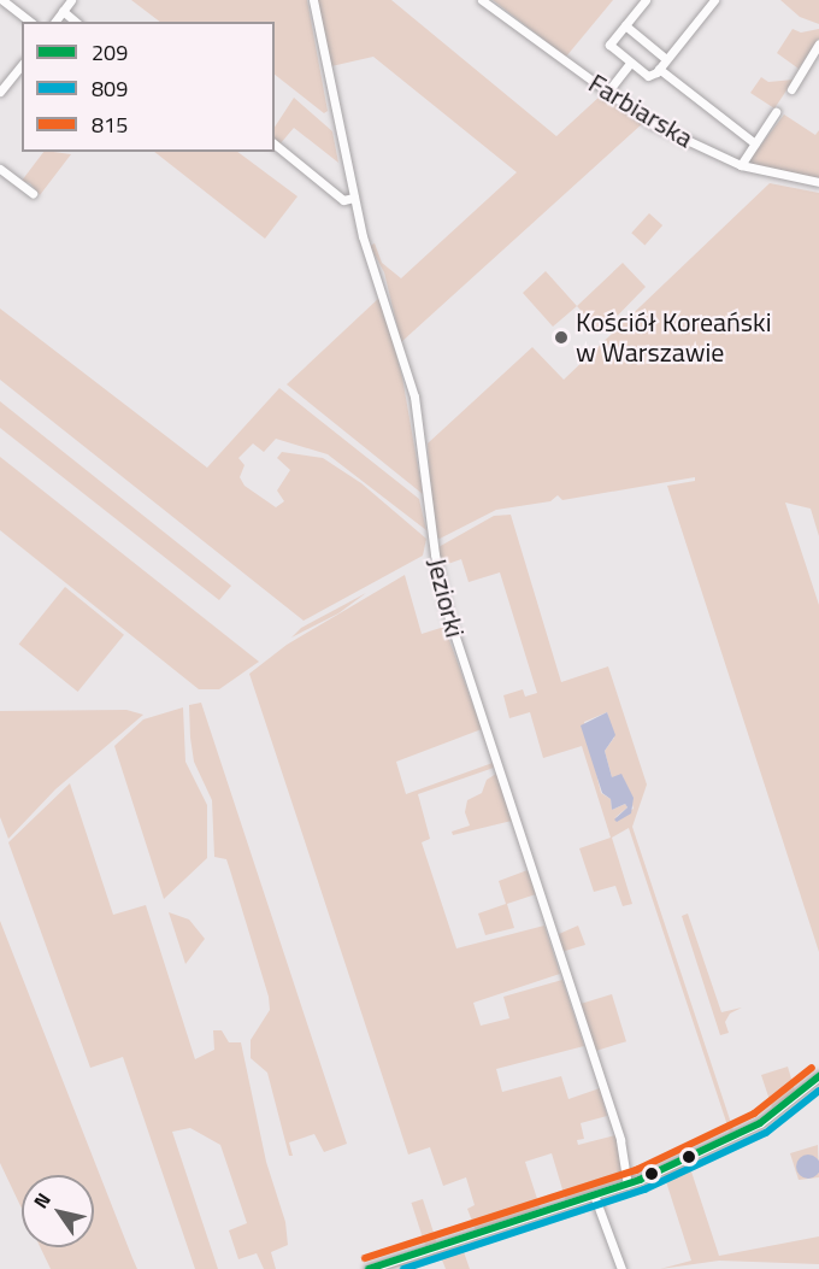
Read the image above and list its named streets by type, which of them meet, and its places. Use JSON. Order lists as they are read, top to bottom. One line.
{"streets":{"street":["Farbiarska","Jeziorki"]},"places":["Kościół Koreański w Warszawie"],"lines":["transit line 815","transit line 209","transit line 809"],"legend":["209","809","815"],"north":"top left"}
